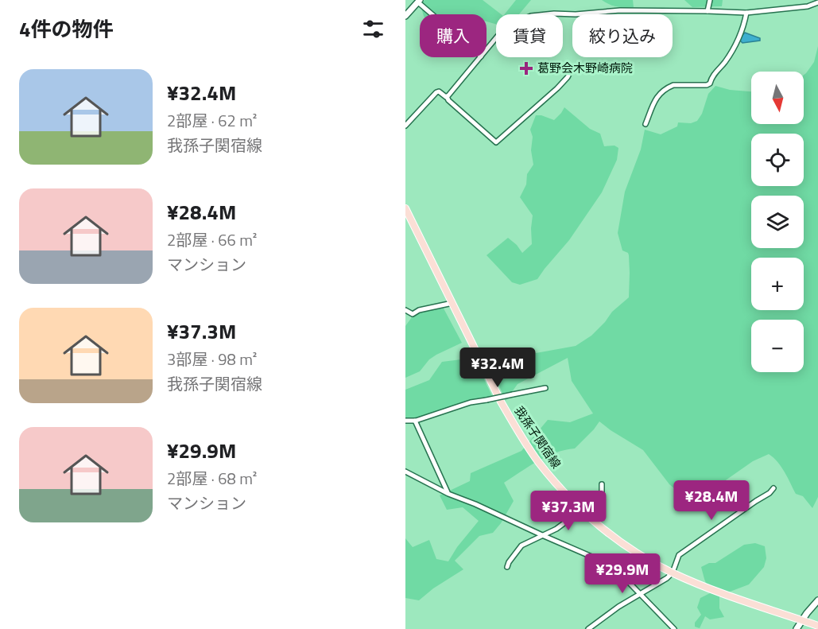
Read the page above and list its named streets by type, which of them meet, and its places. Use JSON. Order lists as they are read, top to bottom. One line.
{"streets":{"main road":["我孫子関宿線"]},"places":{"health":["葛野会木野崎病院"]},"north":"bottom","page":{"heading":"4件の物件","chip":["購入","賃貸","絞り込み"],"list":[{"name":"¥32.4M","note":"2部屋 · 62 m² · 我孫子関宿線"},{"name":"¥28.4M","note":"2部屋 · 66 m² · マンション"},{"name":"¥37.3M","note":"3部屋 · 98 m² · 我孫子関宿線"},{"name":"¥29.9M","note":"2部屋 · 68 m² · マンション"}],"map_buttons":["+","−"],"price":["¥32.4M","¥28.4M","¥37.3M","¥29.9M"]}}
